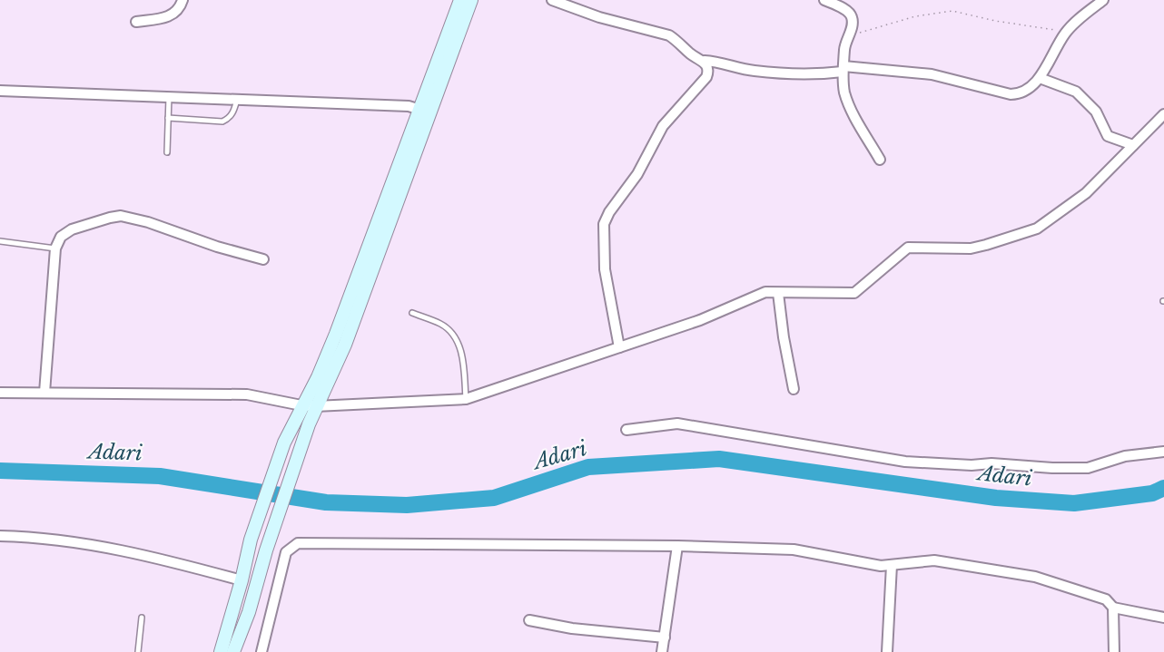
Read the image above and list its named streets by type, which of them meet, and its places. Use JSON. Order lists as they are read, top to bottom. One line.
{"water":["Adari"]}
